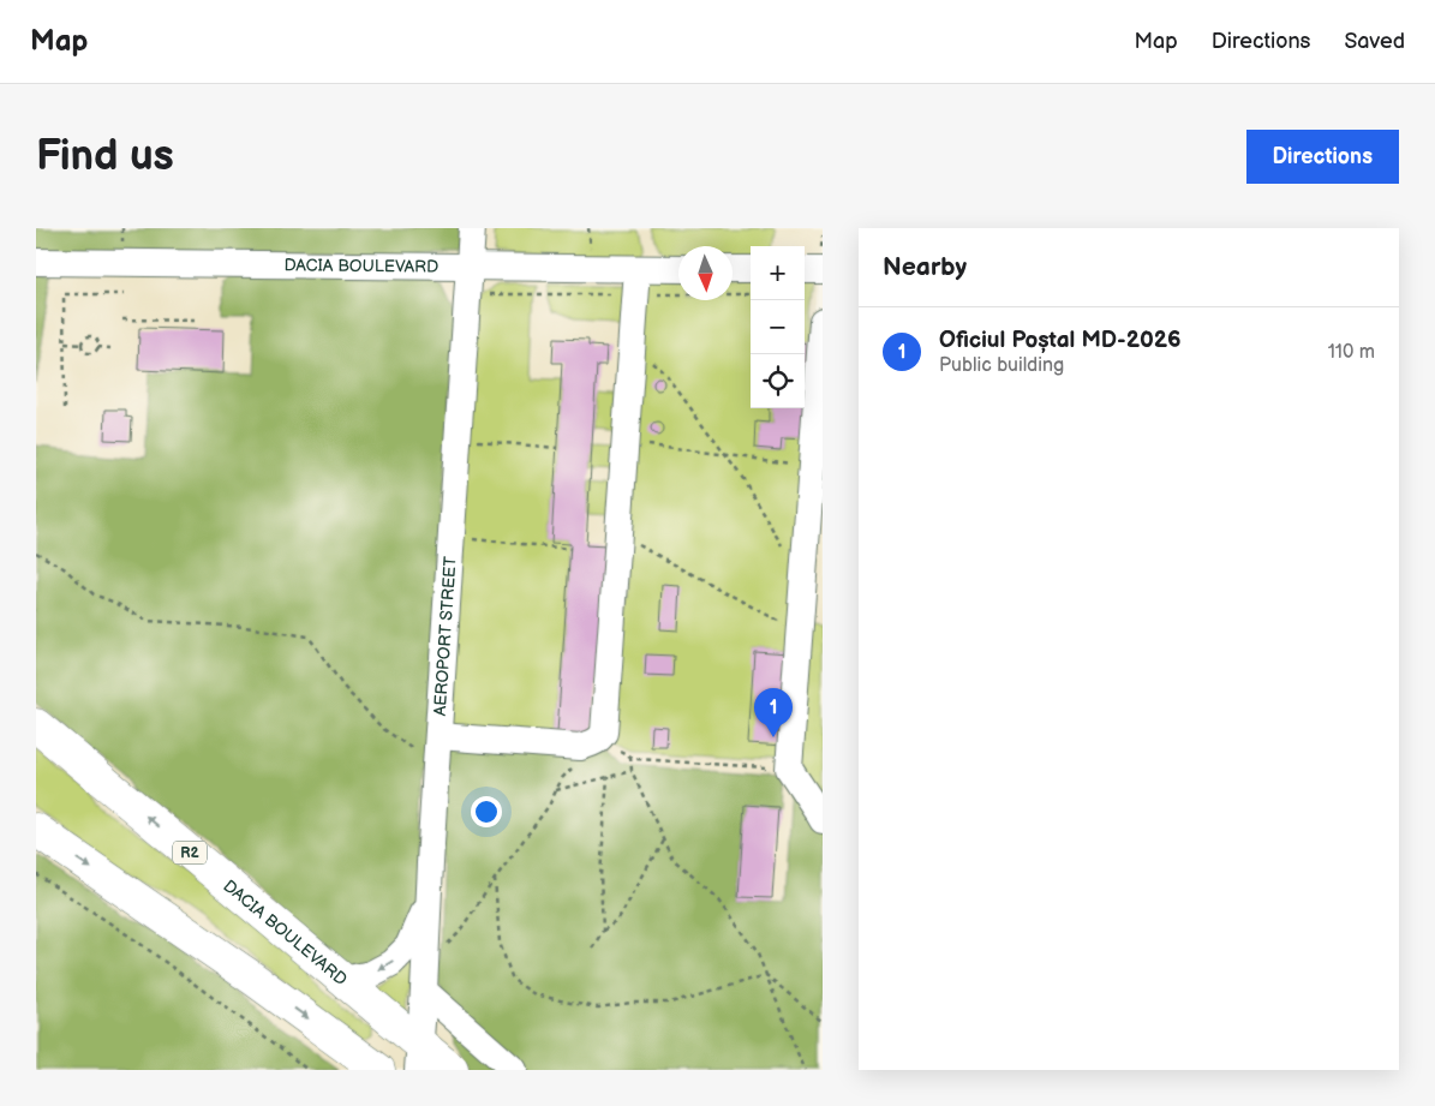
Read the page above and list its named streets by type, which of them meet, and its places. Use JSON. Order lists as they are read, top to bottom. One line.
{"streets":{"main road":["DACIA BOULEVARD","R2"],"street":["AEROPORT STREET"]},"crossings":[["DACIA BOULEVARD","AEROPORT STREET"]],"north":"bottom","page":{"header":"Map","nav":["Map","Directions","Saved"],"buttons":"Directions","title":"Find us","heading":"Nearby","map_buttons":["+","−"],"list":[{"mark":"1","name":"Oficiul Poștal MD-2026","note":"Public building","value":"110 m"}],"pins":"1"}}
